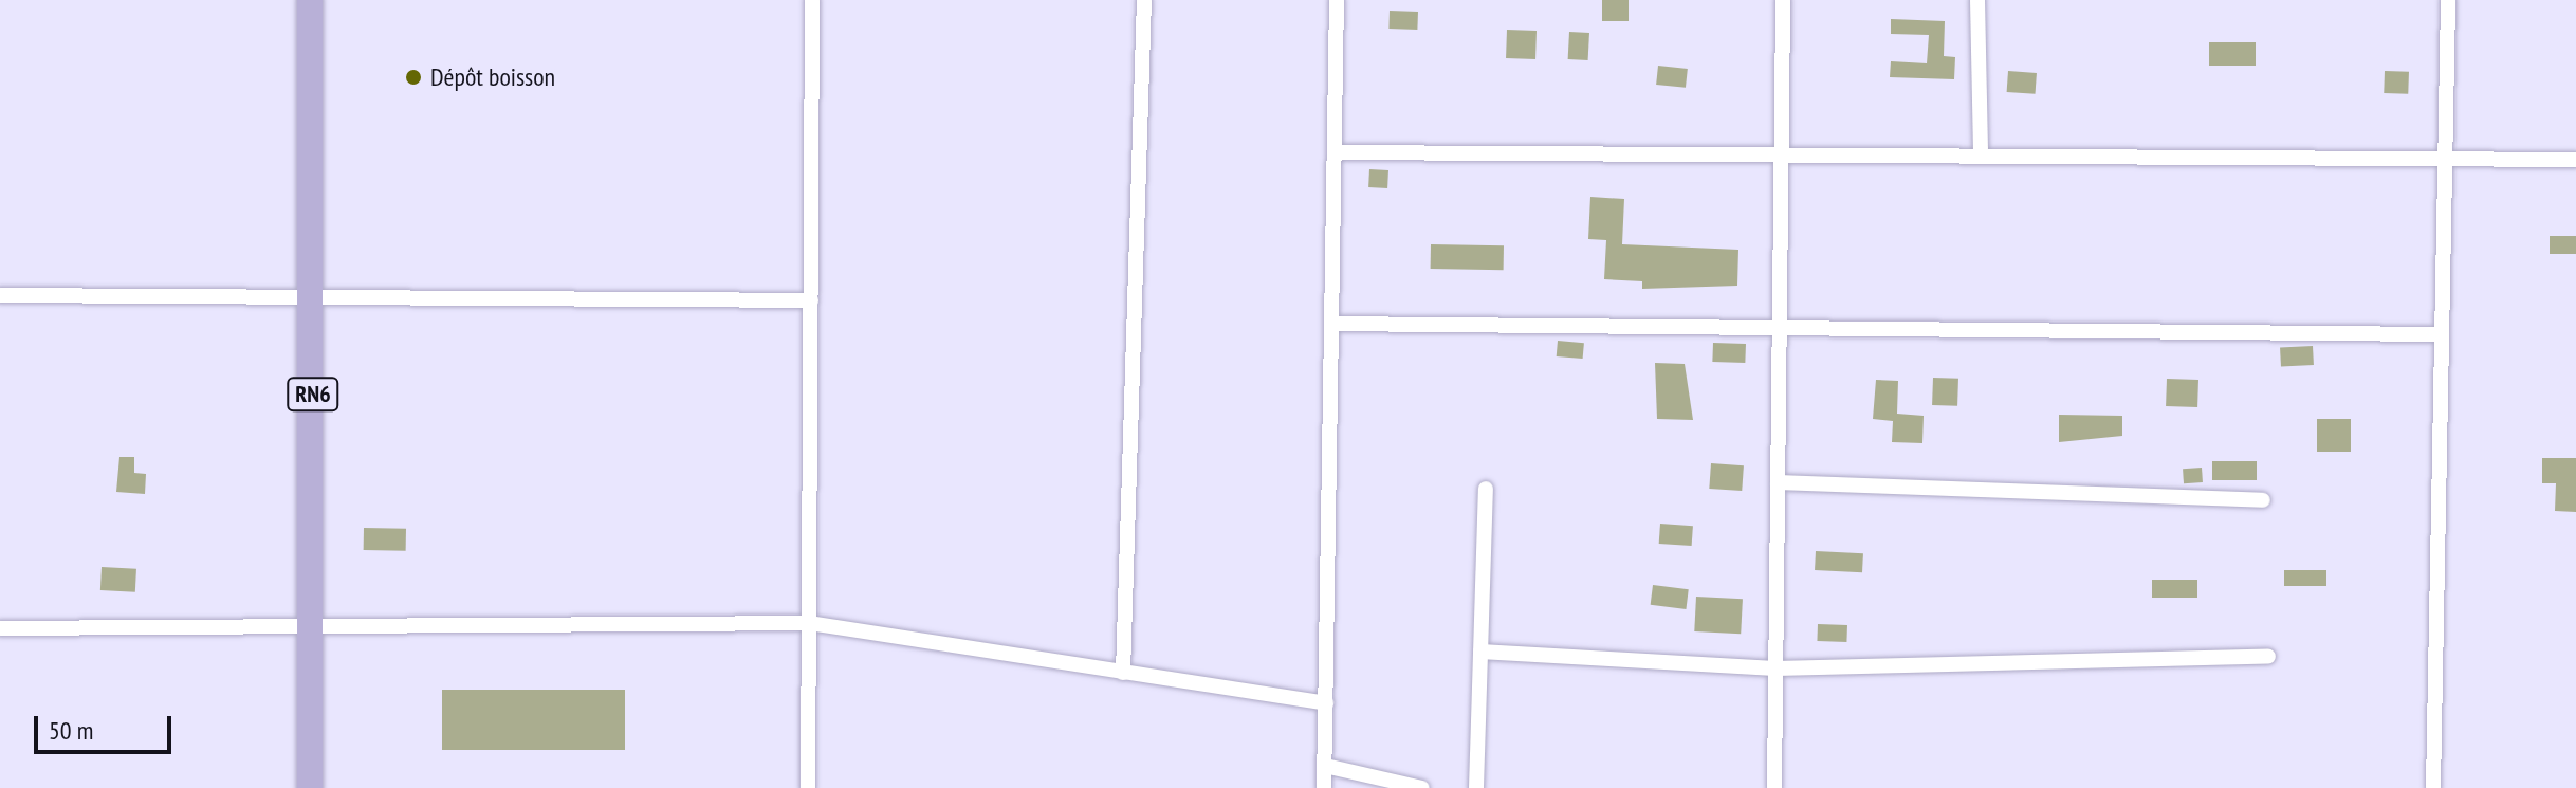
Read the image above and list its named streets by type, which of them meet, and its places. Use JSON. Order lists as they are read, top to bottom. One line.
{"streets":{"main road":["RN6"]},"places":["Dépôt boisson"],"scale_bar":"50 m"}
